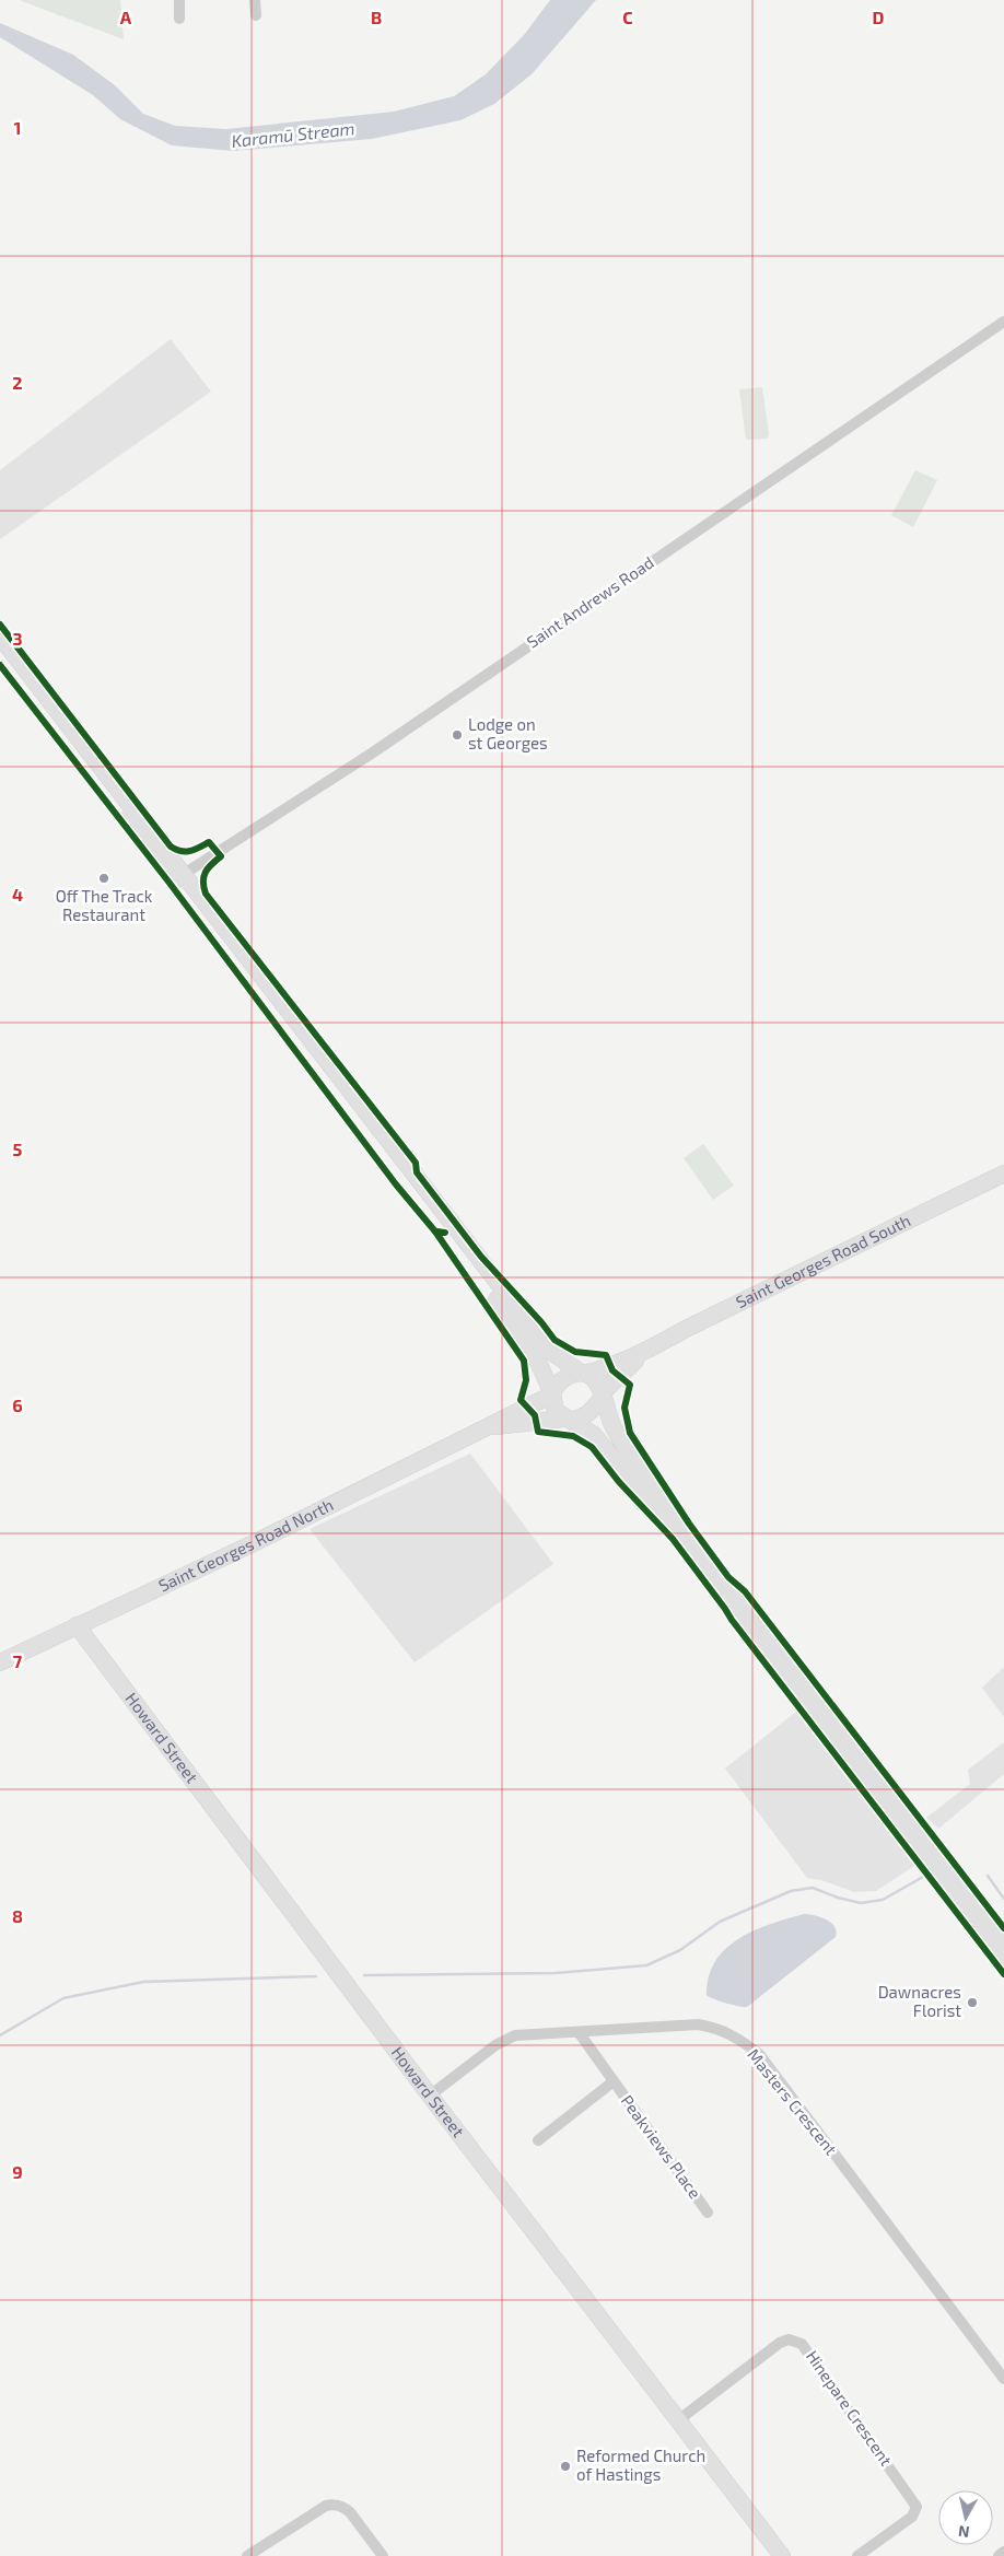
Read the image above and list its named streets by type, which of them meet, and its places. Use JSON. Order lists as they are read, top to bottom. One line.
{"streets":{"main road":["Saint Georges Road South","Saint Georges Road North","Howard Street"],"street":["Saint Andrews Road","Masters Crescent","Peakviews Place","Hinepare Crescent"]},"crossings":[["Saint Georges Road South","Saint Georges Road North"],["Saint Georges Road North","Howard Street"],["Howard Street","Masters Crescent"],["Howard Street","Hinepare Crescent"],["Masters Crescent","Peakviews Place"]],"water":["Karamū Stream"],"places":["Lodge on st Georges","Off The Track Restaurant","Dawnacres Florist","Reformed Church of Hastings"],"north":"bottom","grid":{"columns":["A","B","C","D"],"rows":["1","2","3","4","5","6","7","8","9"]}}
